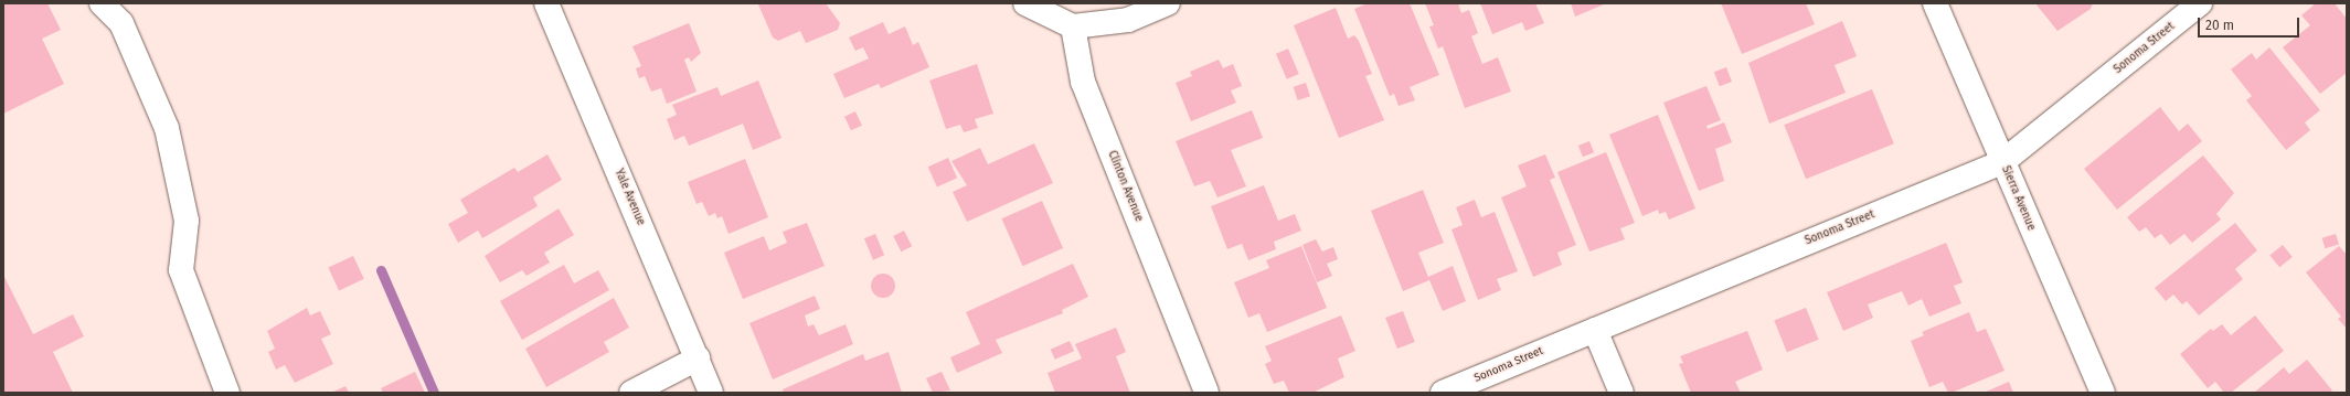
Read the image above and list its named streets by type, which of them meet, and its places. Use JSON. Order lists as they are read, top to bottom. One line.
{"streets":{"street":["Sonoma Street","Clinton Avenue","Yale Avenue","Sierra Avenue"]},"crossings":[["Sonoma Street","Sierra Avenue"]],"scale_bar":"20 m"}
